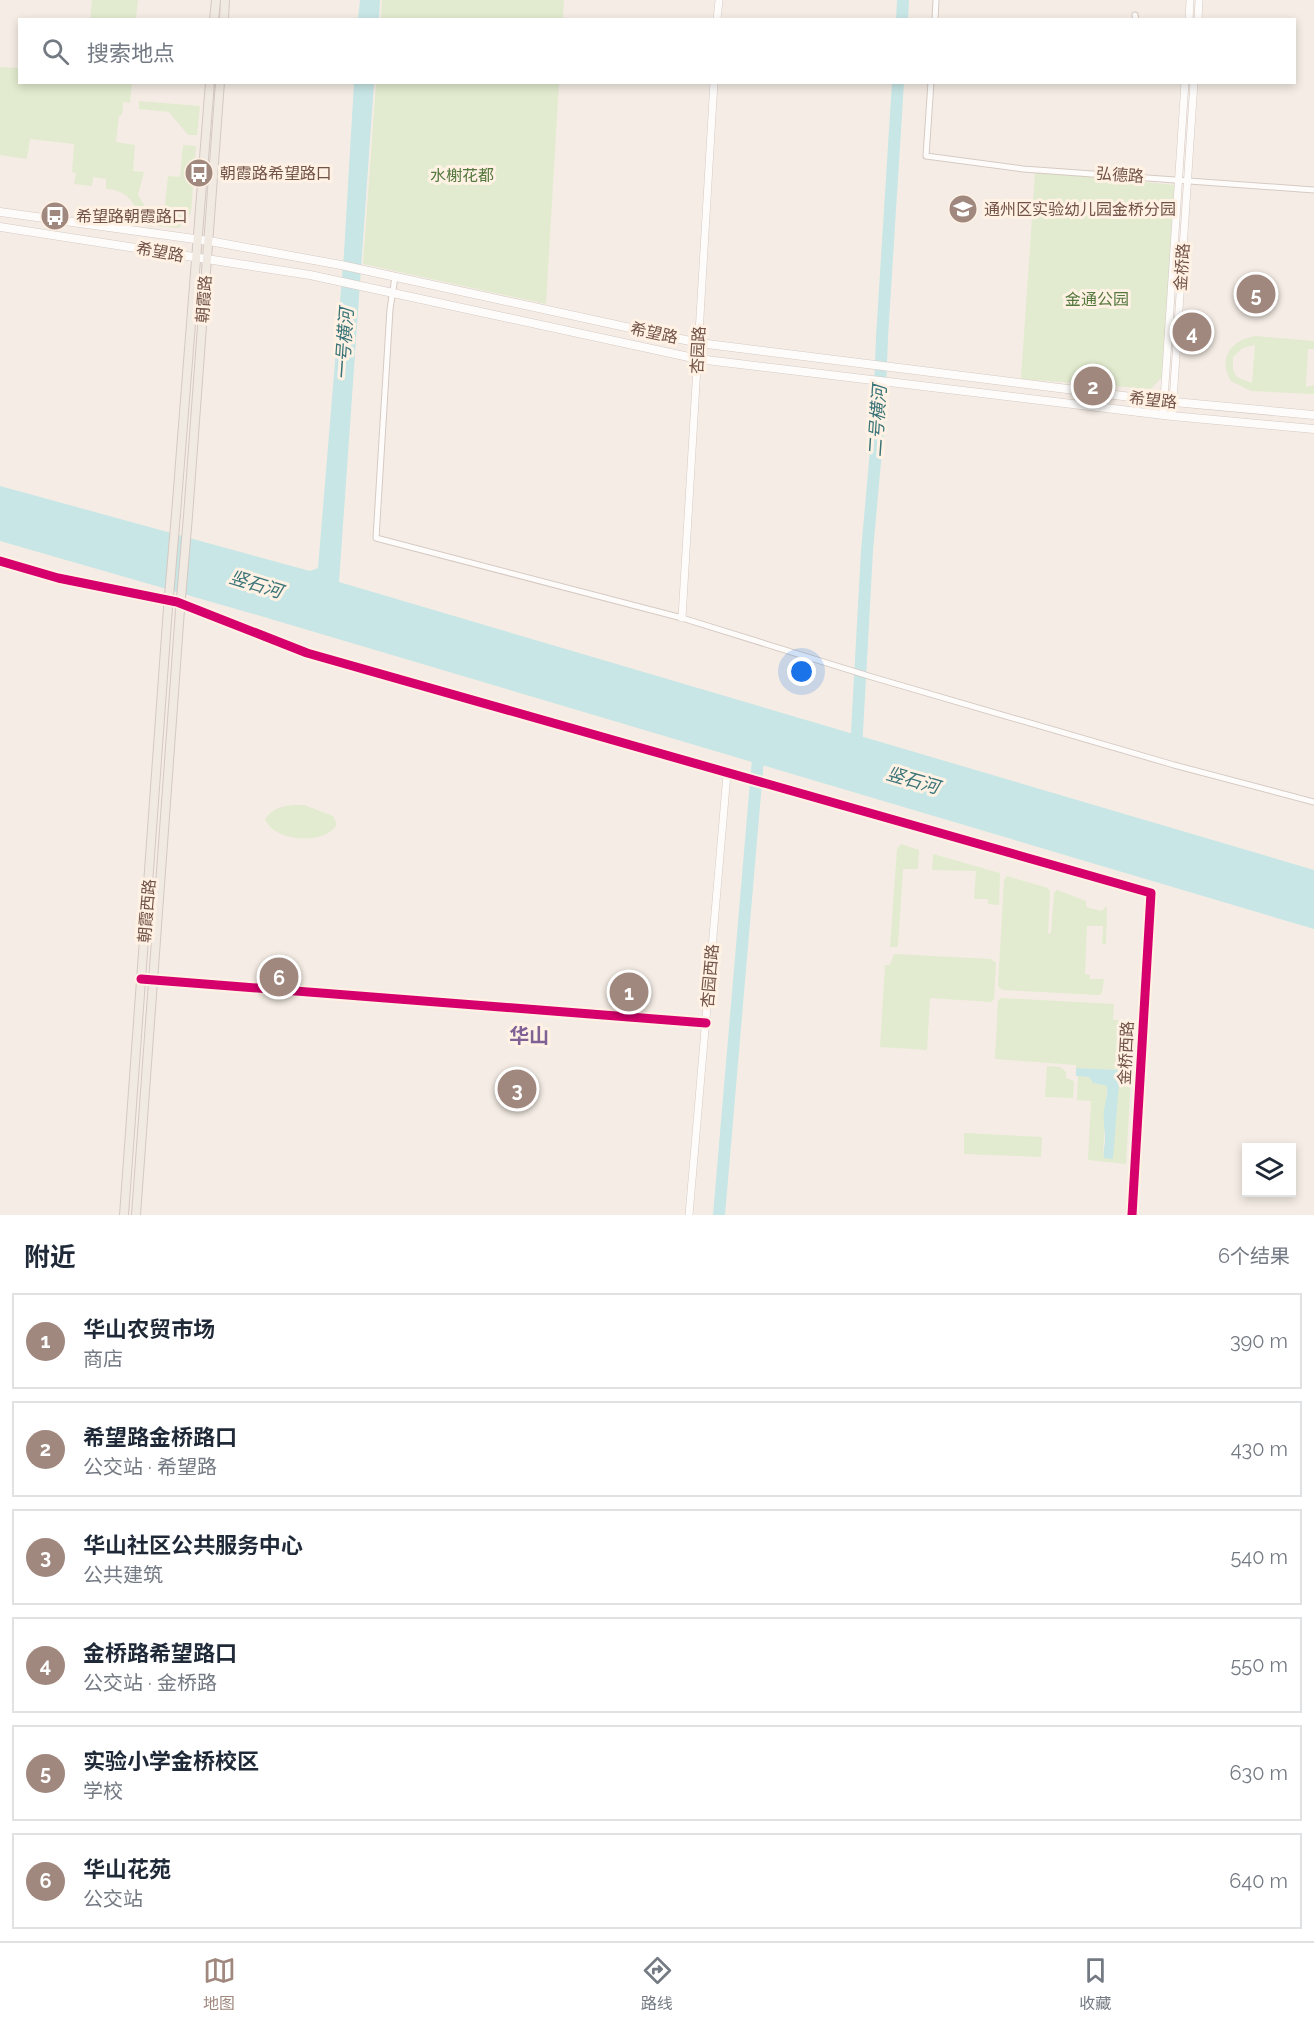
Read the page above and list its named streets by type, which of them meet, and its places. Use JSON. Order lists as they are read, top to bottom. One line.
{"streets":{"main road":["希望路","朝霞路","朝霞西路"],"street":["弘德路","金桥路","杏园路","杏园西路","金桥西路"]},"crossings":[["弘德路","金桥路"],["希望路","金桥路"],["希望路","朝霞路"],["希望路","杏园路"],["朝霞路","朝霞西路"]],"districts":["华山"],"water":["一号横河","二号横河","竖石河"],"parks":["水榭花都","金通公园"],"places":{"bus stop":["朝霞路希望路口","希望路朝霞路口"],"school or university":["通州区实验幼儿园金桥分园"]},"page":{"search":"搜索地点","pins":["5","4","2","6","1","3"],"heading":["附近","6个结果"],"list":[{"mark":"1","name":"华山农贸市场","note":"商店","value":"390 m"},{"mark":"2","name":"希望路金桥路口","note":"公交站 · 希望路","value":"430 m"},{"mark":"3","name":"华山社区公共服务中心","note":"公共建筑","value":"540 m"},{"mark":"4","name":"金桥路希望路口","note":"公交站 · 金桥路","value":"550 m"},{"mark":"5","name":"实验小学金桥校区","note":"学校","value":"630 m"},{"mark":"6","name":"华山花苑","note":"公交站","value":"640 m"}],"nav":["地图","路线","收藏"]}}
